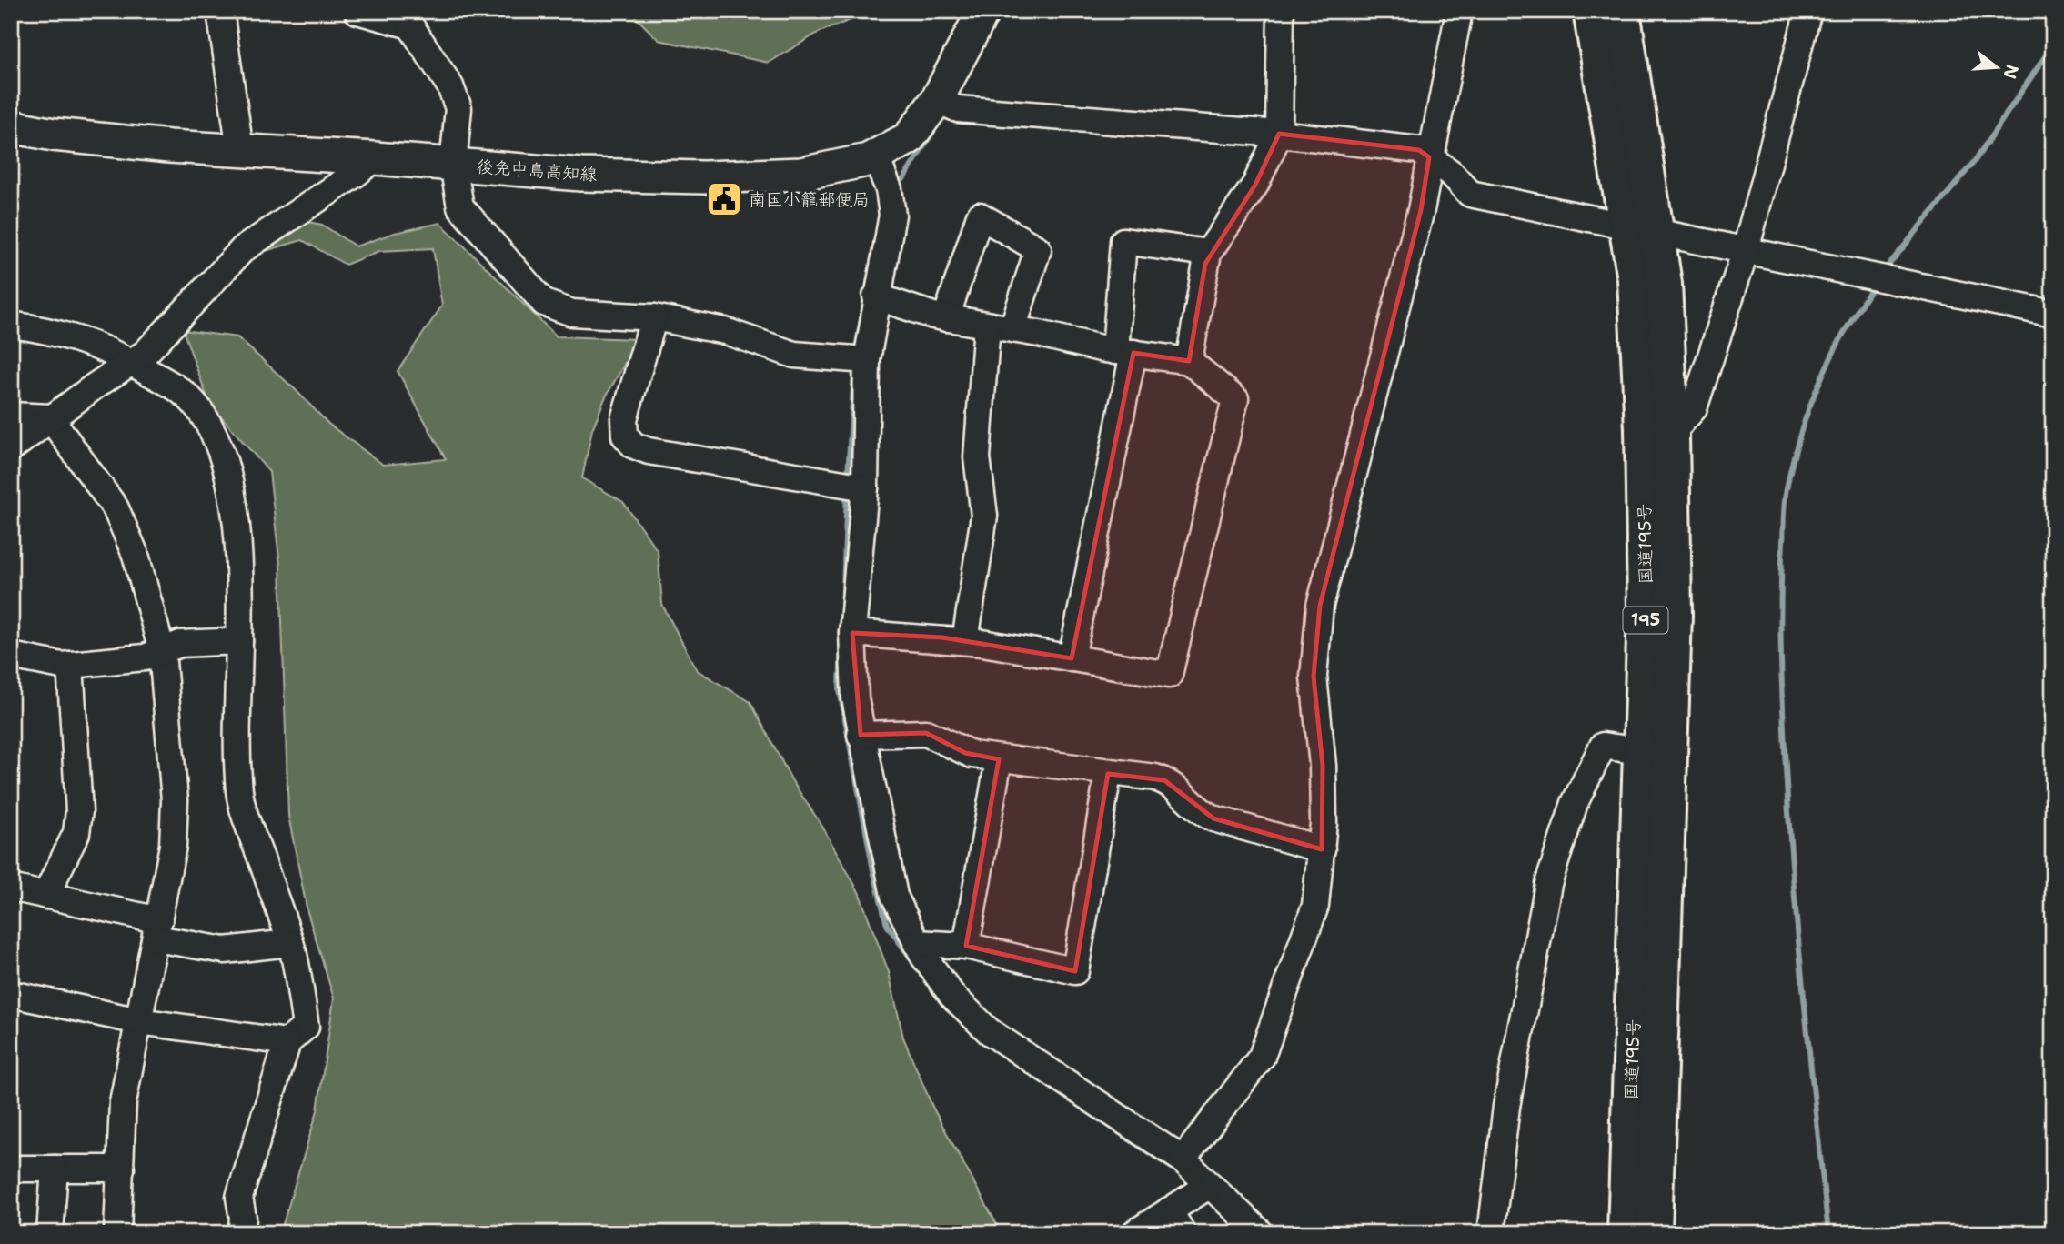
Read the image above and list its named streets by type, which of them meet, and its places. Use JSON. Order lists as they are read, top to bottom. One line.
{"streets":{"highway":["国道195号","195"],"main road":["後免中島高知線"]},"places":{"public building":["南国小籠郵便局"]},"north":"right"}
